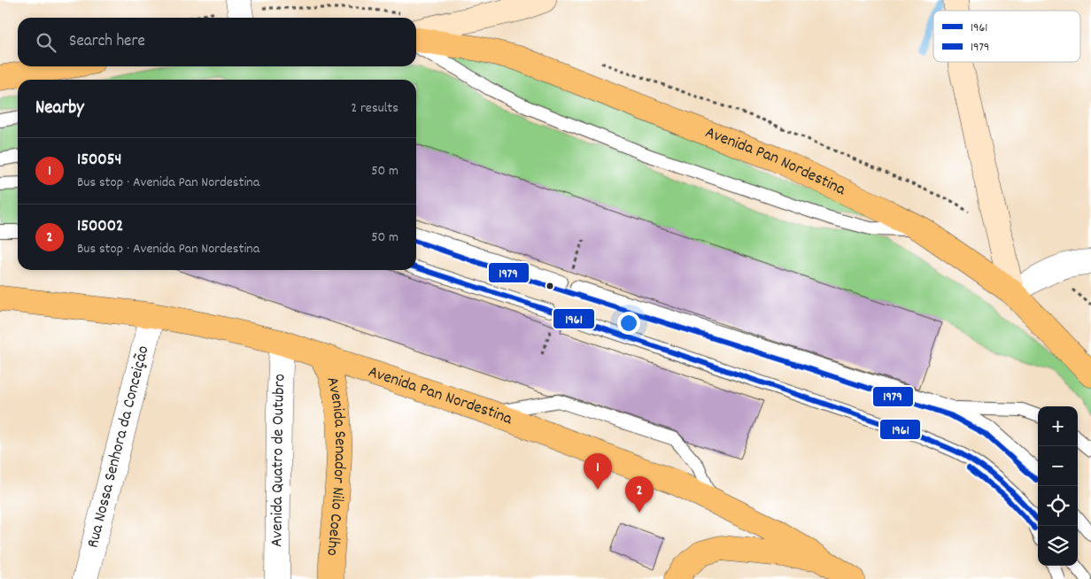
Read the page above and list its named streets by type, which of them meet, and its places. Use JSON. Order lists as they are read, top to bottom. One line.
{"streets":{"main road":["Avenida Pan Nordestina","Avenida Senador Nilo Coelho"],"street":["Rua Nossa Senhora da Conceição","Avenida Quatro de Outubro"]},"crossings":[["Avenida Pan Nordestina","Rua Nossa Senhora da Conceição"],["Avenida Pan Nordestina","Avenida Quatro de Outubro"],["Avenida Pan Nordestina","Avenida Senador Nilo Coelho"]],"lines":["transit line 1979","transit line 1961"],"legend":["1961","1979"],"page":{"search":"Search here","heading":["Nearby","2 results"],"list":[{"mark":"1","name":"150054","note":"Bus stop · Avenida Pan Nordestina","value":"50 m"},{"mark":"2","name":"150002","note":"Bus stop · Avenida Pan Nordestina","value":"50 m"}],"map_buttons":["+","−"],"pins":["1","2"]}}
